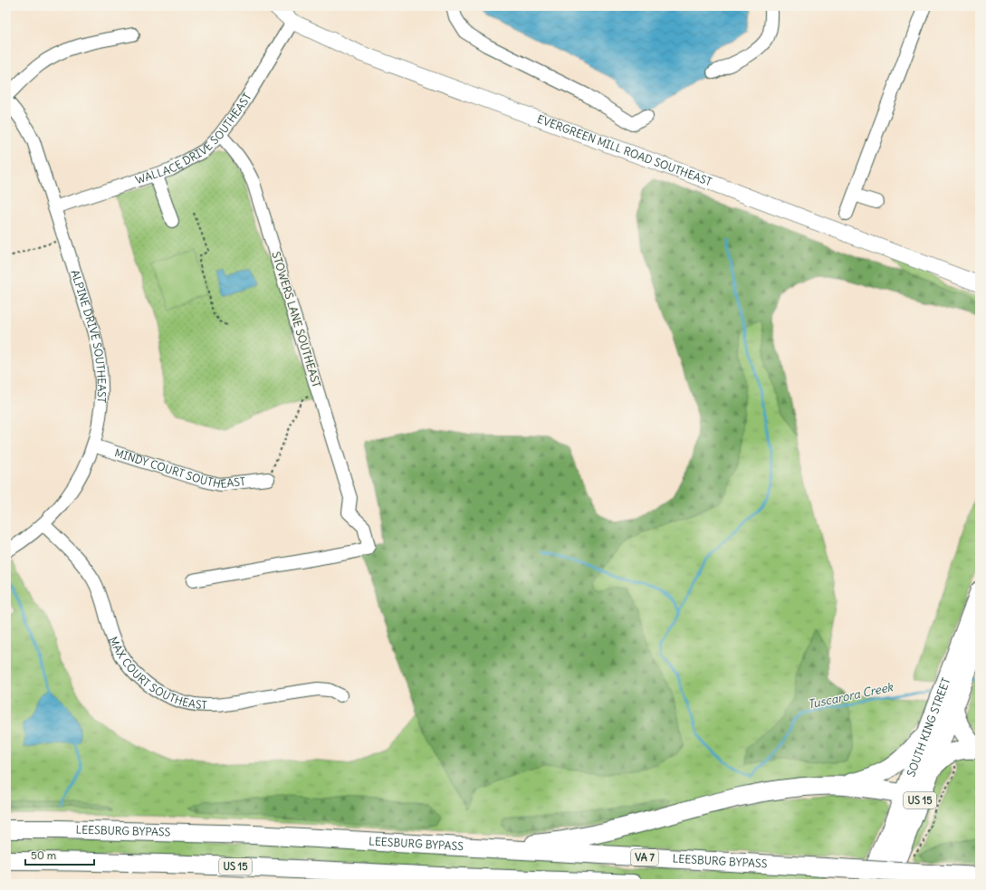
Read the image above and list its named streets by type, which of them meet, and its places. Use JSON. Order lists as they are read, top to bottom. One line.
{"streets":{"highway":["SOUTH KING STREET","US 15","LEESBURG BYPASS","VA 7"],"main road":["EVERGREEN MILL ROAD SOUTHEAST"],"street":["WALLACE DRIVE SOUTHEAST","STOWERS LANE SOUTHEAST","ALPINE DRIVE SOUTHEAST","MINDY COURT SOUTHEAST","MAX COURT SOUTHEAST"]},"crossings":[["WALLACE DRIVE SOUTHEAST","EVERGREEN MILL ROAD SOUTHEAST"],["WALLACE DRIVE SOUTHEAST","STOWERS LANE SOUTHEAST"],["WALLACE DRIVE SOUTHEAST","ALPINE DRIVE SOUTHEAST"],["ALPINE DRIVE SOUTHEAST","MINDY COURT SOUTHEAST"],["ALPINE DRIVE SOUTHEAST","MAX COURT SOUTHEAST"]],"water":["Tuscarora Creek"],"scale_bar":"50 m"}
